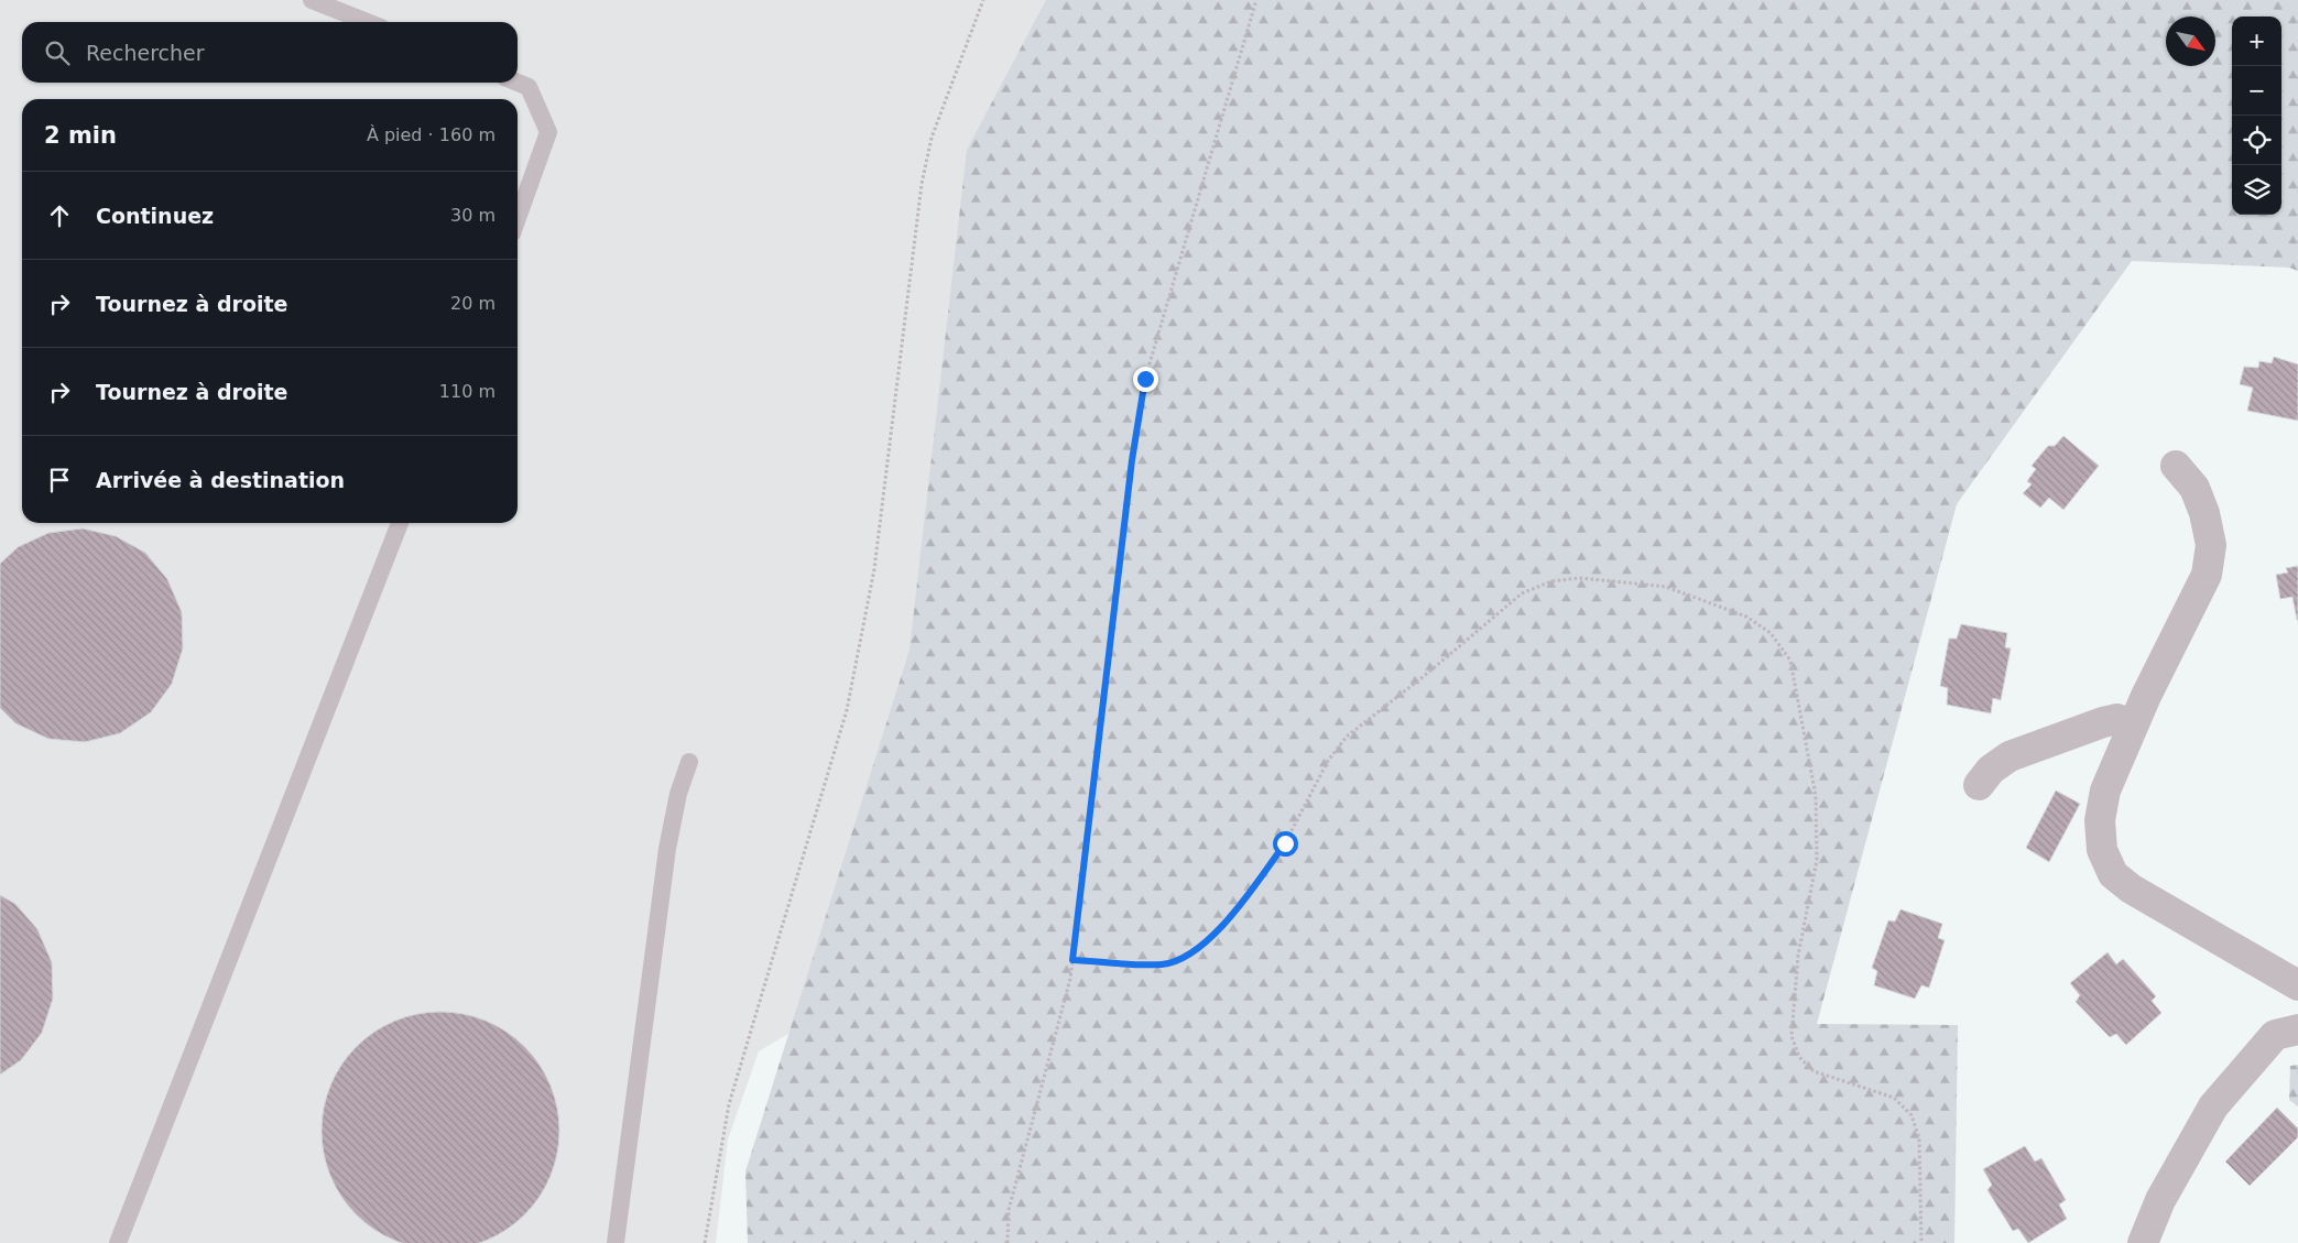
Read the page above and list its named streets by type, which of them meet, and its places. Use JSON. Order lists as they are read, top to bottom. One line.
{"north":"bottom right","page":{"map_buttons":["+","−"],"search":"Rechercher","heading":["2 min","À pied · 160 m"],"list":[["Continuez","30 m"],["Tournez à droite","20 m"],["Tournez à droite","110 m"],"Arrivée à destination"]}}
